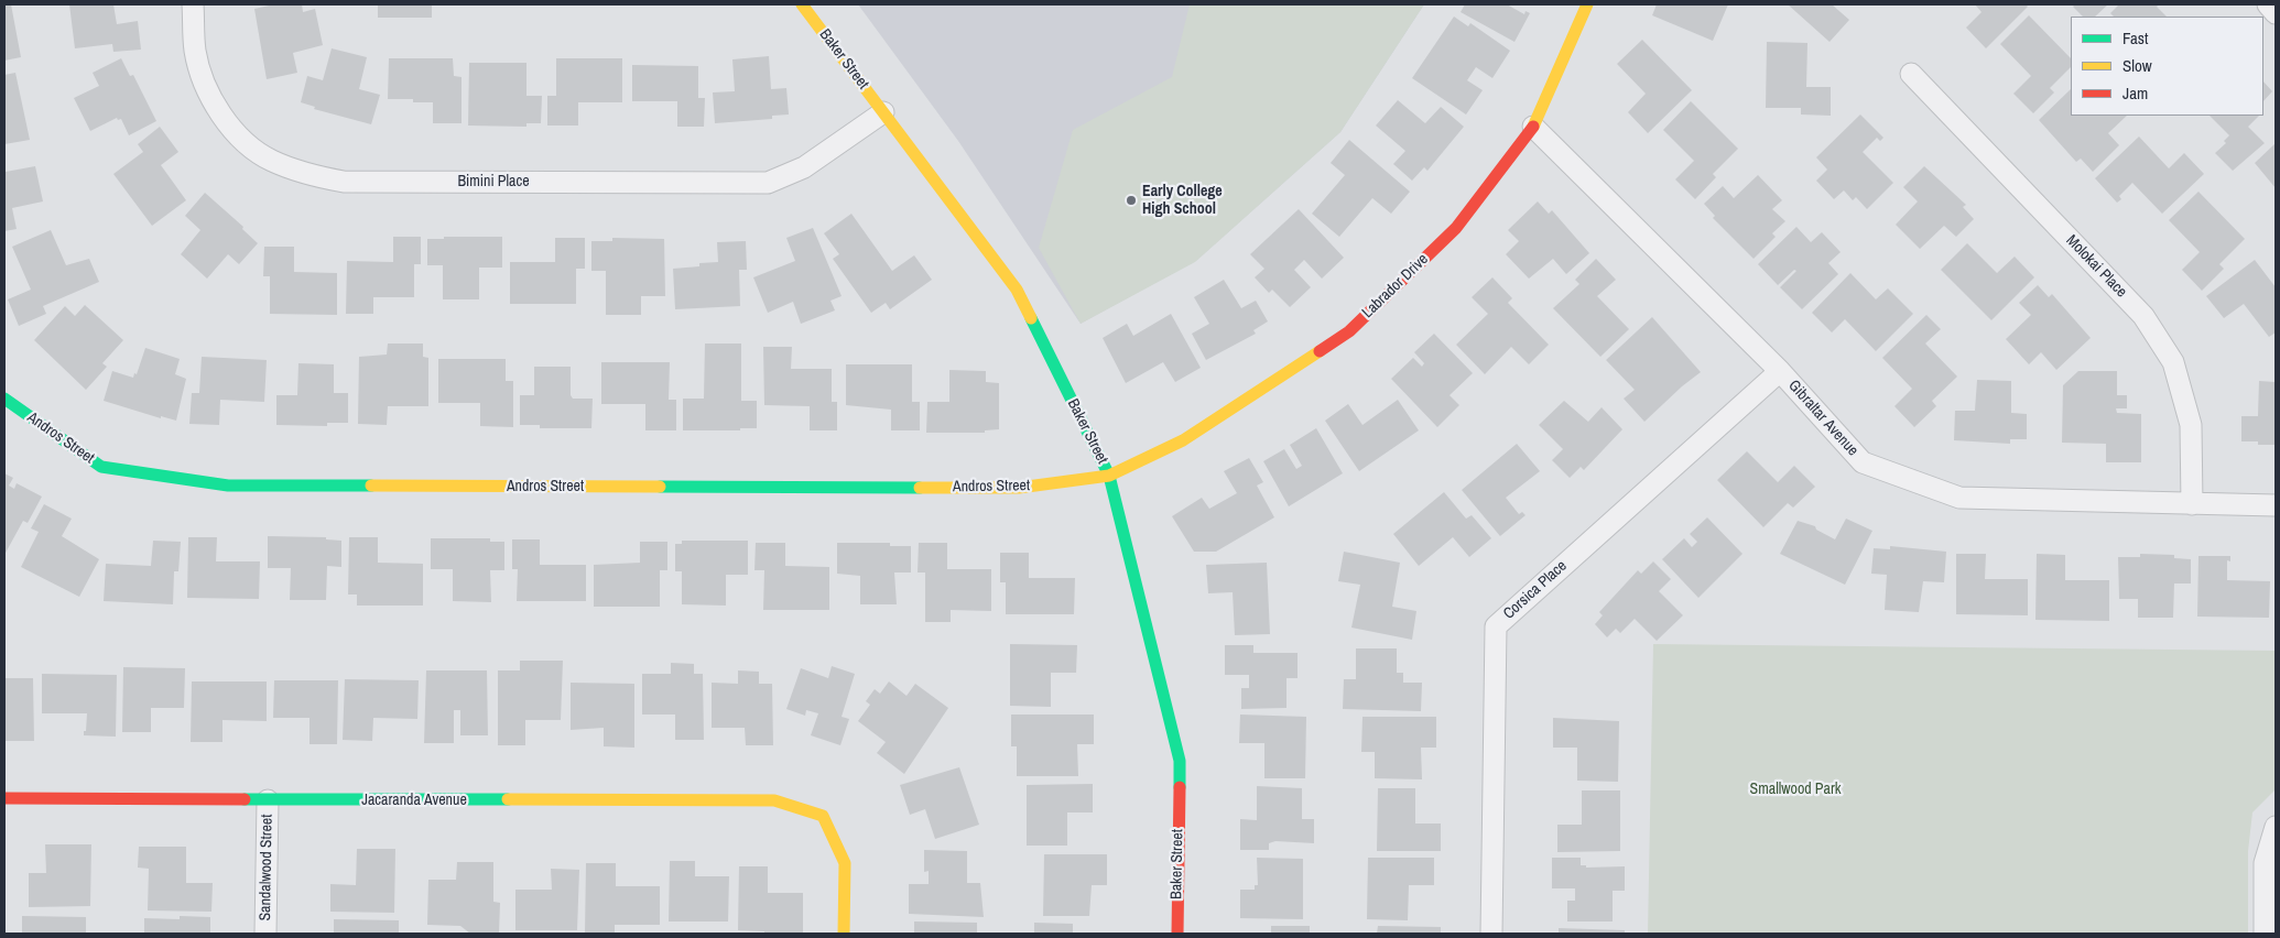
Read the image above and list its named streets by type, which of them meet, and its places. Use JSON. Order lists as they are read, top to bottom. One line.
{"streets":{"street":["Baker Street","Bimini Place","Molokai Place","Labrador Drive","Gibraltar Avenue","Andros Street","Corsica Place","Jacaranda Avenue","Sandalwood Street"]},"crossings":[["Baker Street","Bimini Place"],["Baker Street","Labrador Drive"],["Baker Street","Andros Street"],["Molokai Place","Gibraltar Avenue"],["Labrador Drive","Gibraltar Avenue"],["Labrador Drive","Andros Street"],["Gibraltar Avenue","Corsica Place"],["Jacaranda Avenue","Sandalwood Street"]],"parks":["Smallwood Park"],"places":["Early College High School"],"legend":["Fast","Slow","Jam"]}
